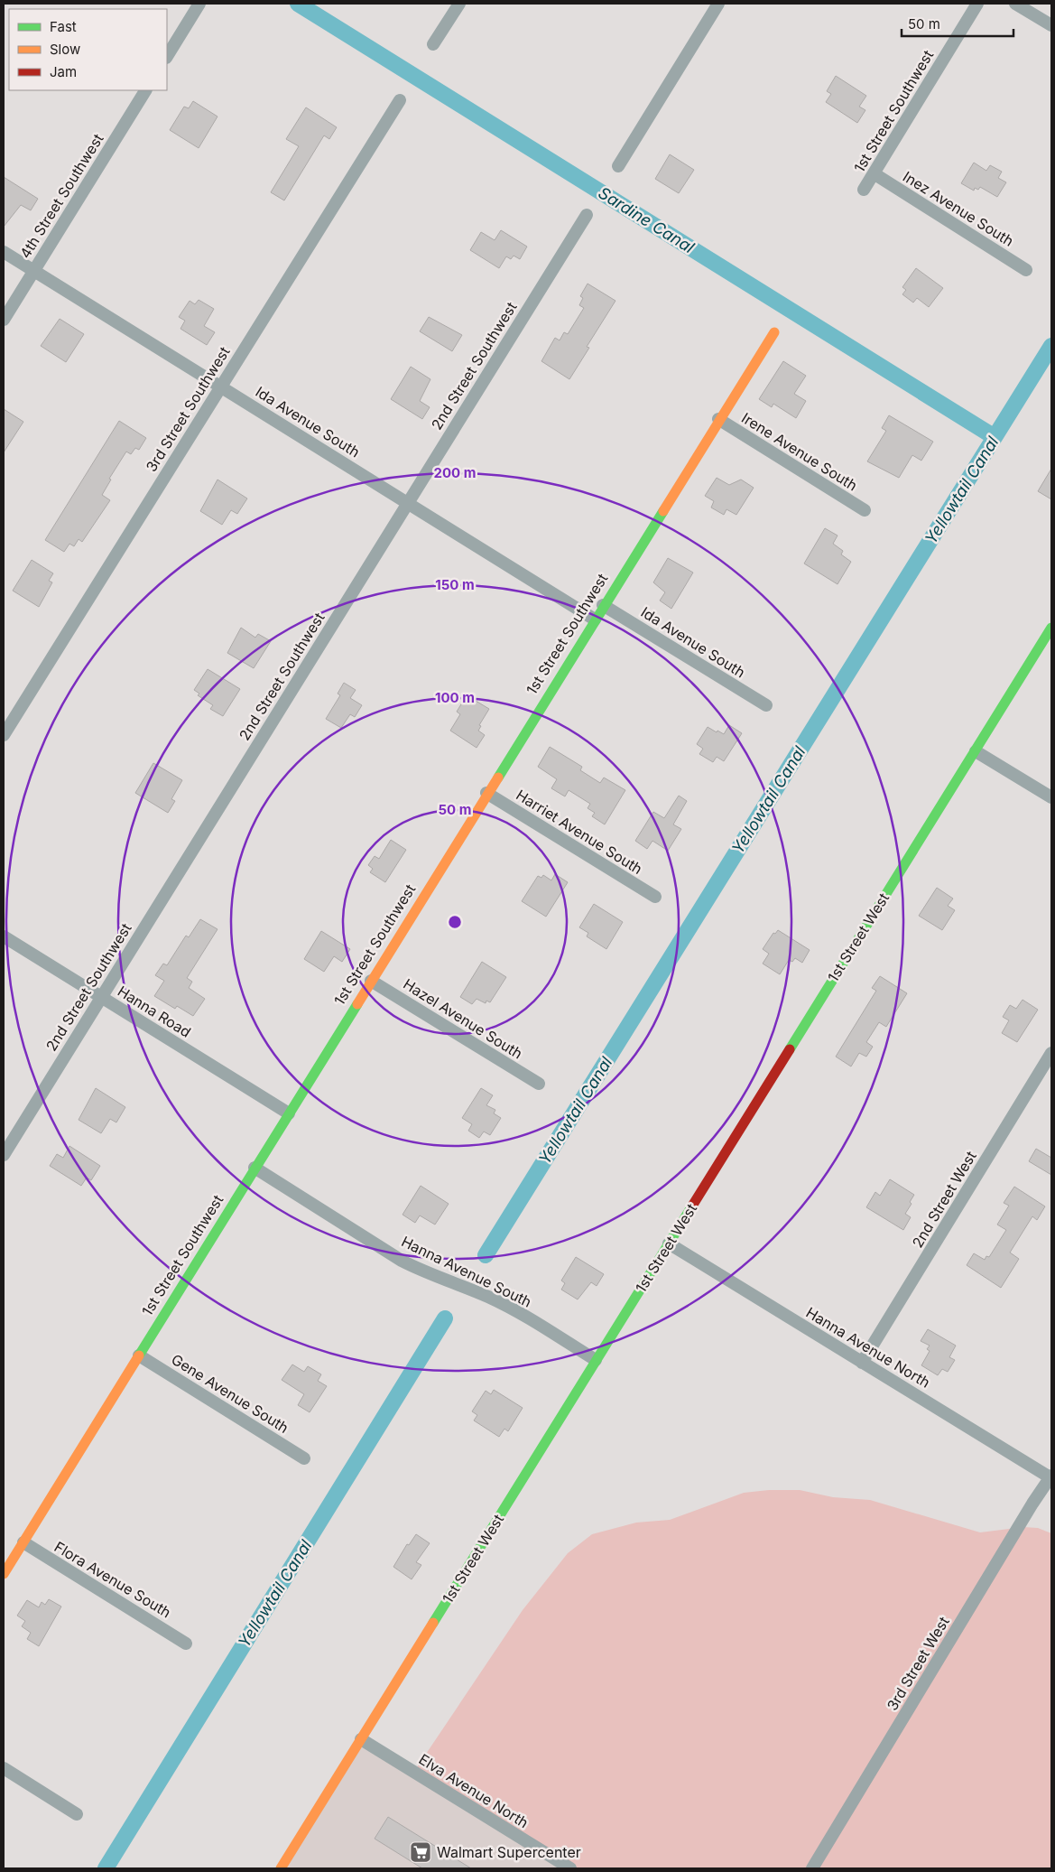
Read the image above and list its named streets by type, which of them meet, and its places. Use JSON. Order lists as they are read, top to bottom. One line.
{"streets":{"street":["1st Street Southwest","4th Street Southwest","Inez Avenue South","2nd Street Southwest","3rd Street Southwest","Ida Avenue South","Irene Avenue South","Harriet Avenue South","1st Street West","Hanna Road","Hazel Avenue South","2nd Street West","Hanna Avenue South","Hanna Avenue North","Gene Avenue South","Flora Avenue South","3rd Street West","Elva Avenue North"]},"crossings":[["1st Street Southwest","Inez Avenue South"],["1st Street Southwest","Ida Avenue South"],["1st Street Southwest","Irene Avenue South"],["1st Street Southwest","Harriet Avenue South"],["1st Street Southwest","Hanna Road"],["1st Street Southwest","Hazel Avenue South"],["1st Street Southwest","Hanna Avenue South"],["1st Street Southwest","Gene Avenue South"],["1st Street Southwest","Flora Avenue South"],["4th Street Southwest","Ida Avenue South"],["2nd Street Southwest","Ida Avenue South"],["2nd Street Southwest","Hanna Road"],["3rd Street Southwest","Ida Avenue South"],["1st Street West","Hanna Avenue South"],["1st Street West","Hanna Avenue North"],["1st Street West","Elva Avenue North"],["2nd Street West","Hanna Avenue North"],["Hanna Avenue North","3rd Street West"]],"water":["Sardine Canal","Yellowtail Canal"],"places":{"supermarket":["Walmart Supercenter"]},"legend":["Fast","Slow","Jam"],"scale_bar":"50 m","rings":["200 m","150 m","100 m","50 m"]}
